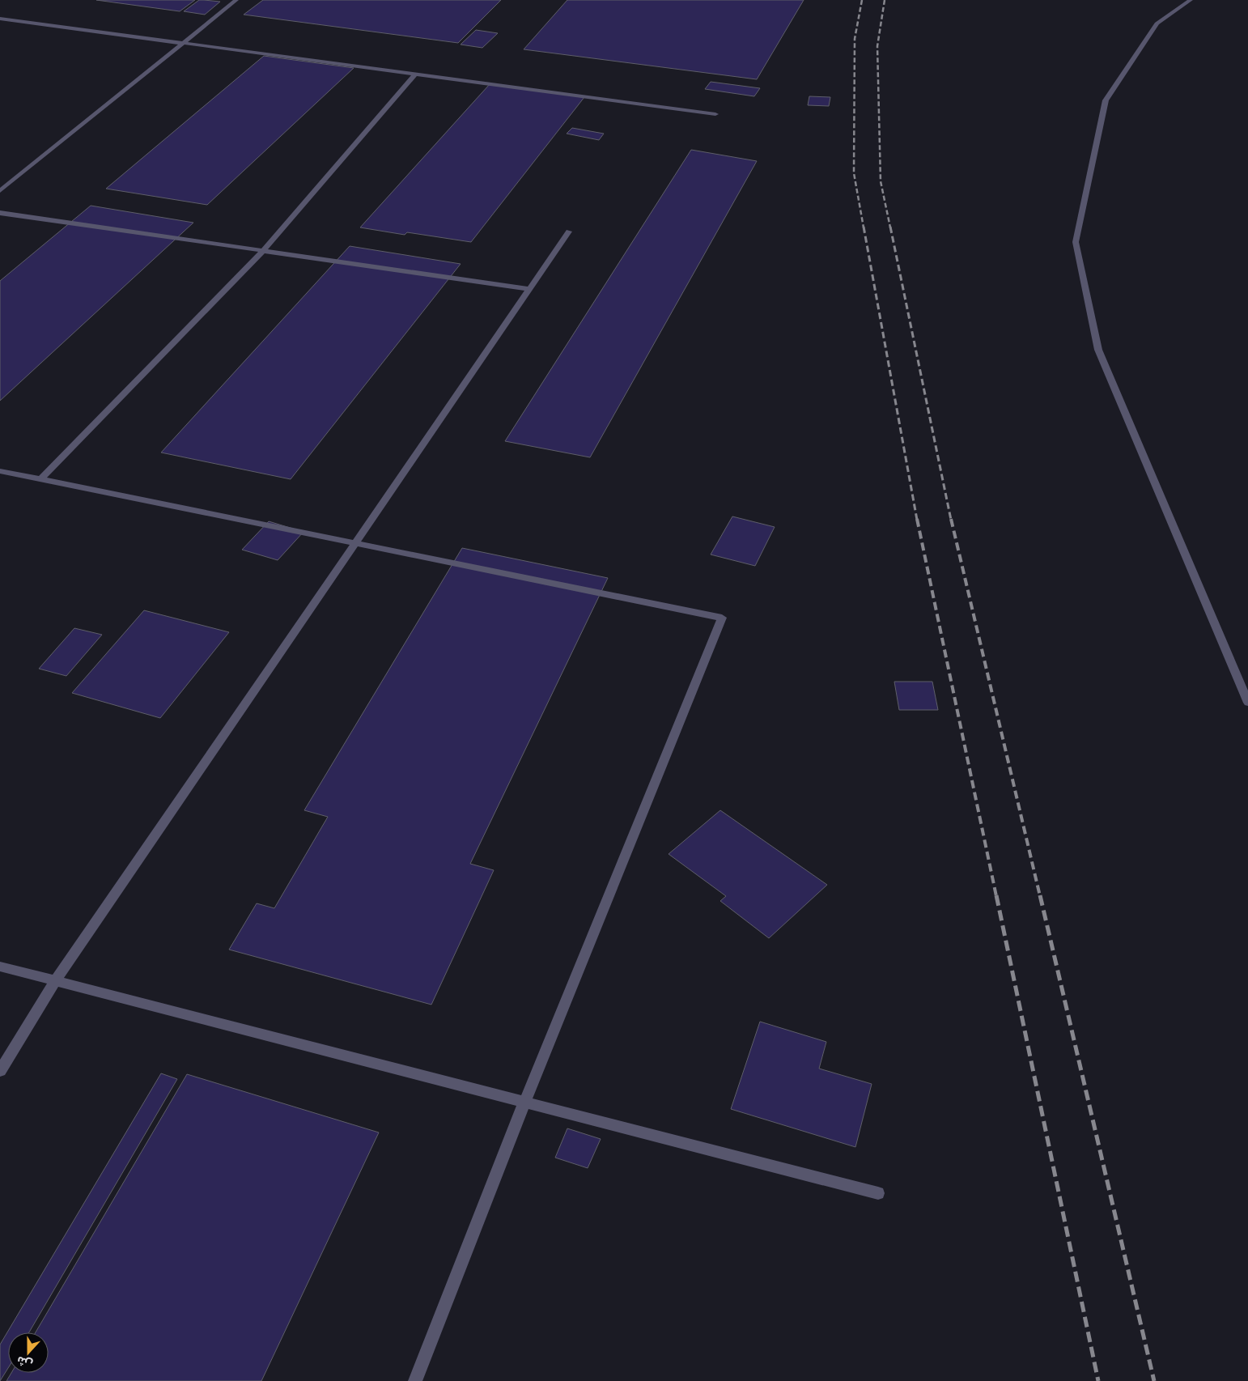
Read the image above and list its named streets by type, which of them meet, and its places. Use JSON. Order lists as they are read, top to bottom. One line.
{"north":"bottom"}
